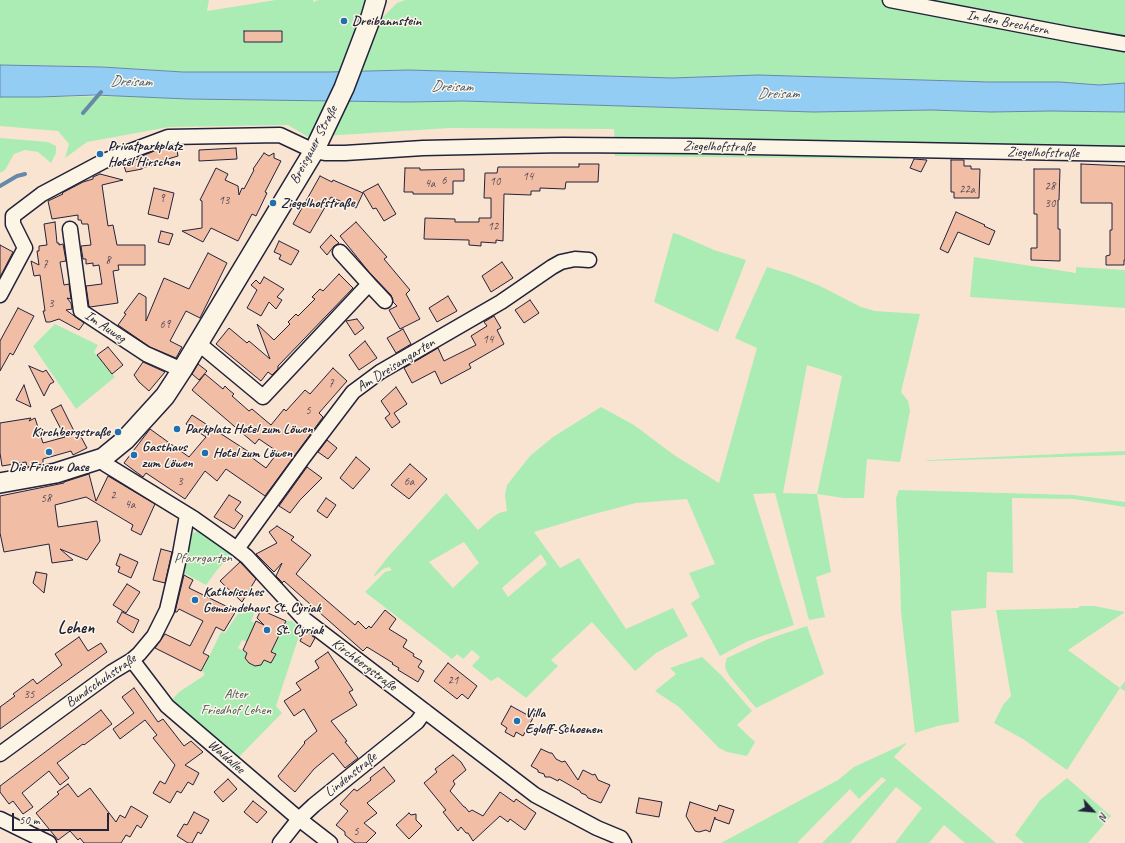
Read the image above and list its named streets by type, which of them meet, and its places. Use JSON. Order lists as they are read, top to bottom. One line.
{"streets":{"street":["In den Brechtern","Breisgauer Straße","Ziegelhofstraße","Im Auweg","Am Dreisamgarten","Kirchbergstraße","Bundschuhstraße","Waldallee","Lindenstraße"]},"crossings":[["Breisgauer Straße","Ziegelhofstraße"],["Breisgauer Straße","Im Auweg"],["Breisgauer Straße","Kirchbergstraße"],["Am Dreisamgarten","Kirchbergstraße"],["Kirchbergstraße","Bundschuhstraße"],["Kirchbergstraße","Lindenstraße"],["Bundschuhstraße","Waldallee"],["Waldallee","Lindenstraße"]],"districts":["Lehen"],"water":["Dreisam"],"parks":["Pfarrgarten","Alter Friedhof Lehen"],"places":["Dreibannstein","Privatparkplatz Hotel Hirschen","Ziegelhofstraße","Parkplatz Hotel zum Löwen","Kirchbergstraße","Die Friseur Oase","Hotel zum Löwen","Gasthaus zum Löwen","Katholisches Gemeindehaus St. Cyriak","St. Cyriak","Villa Egloff-Schoenen"],"house_numbers":["14","6","10","4a","28","22a","9","13","30","12","8","7","3","69","14","7","5","3","6a","2","58","4a","21","35","5"],"scale_bar":"50 m","north":"bottom right"}
